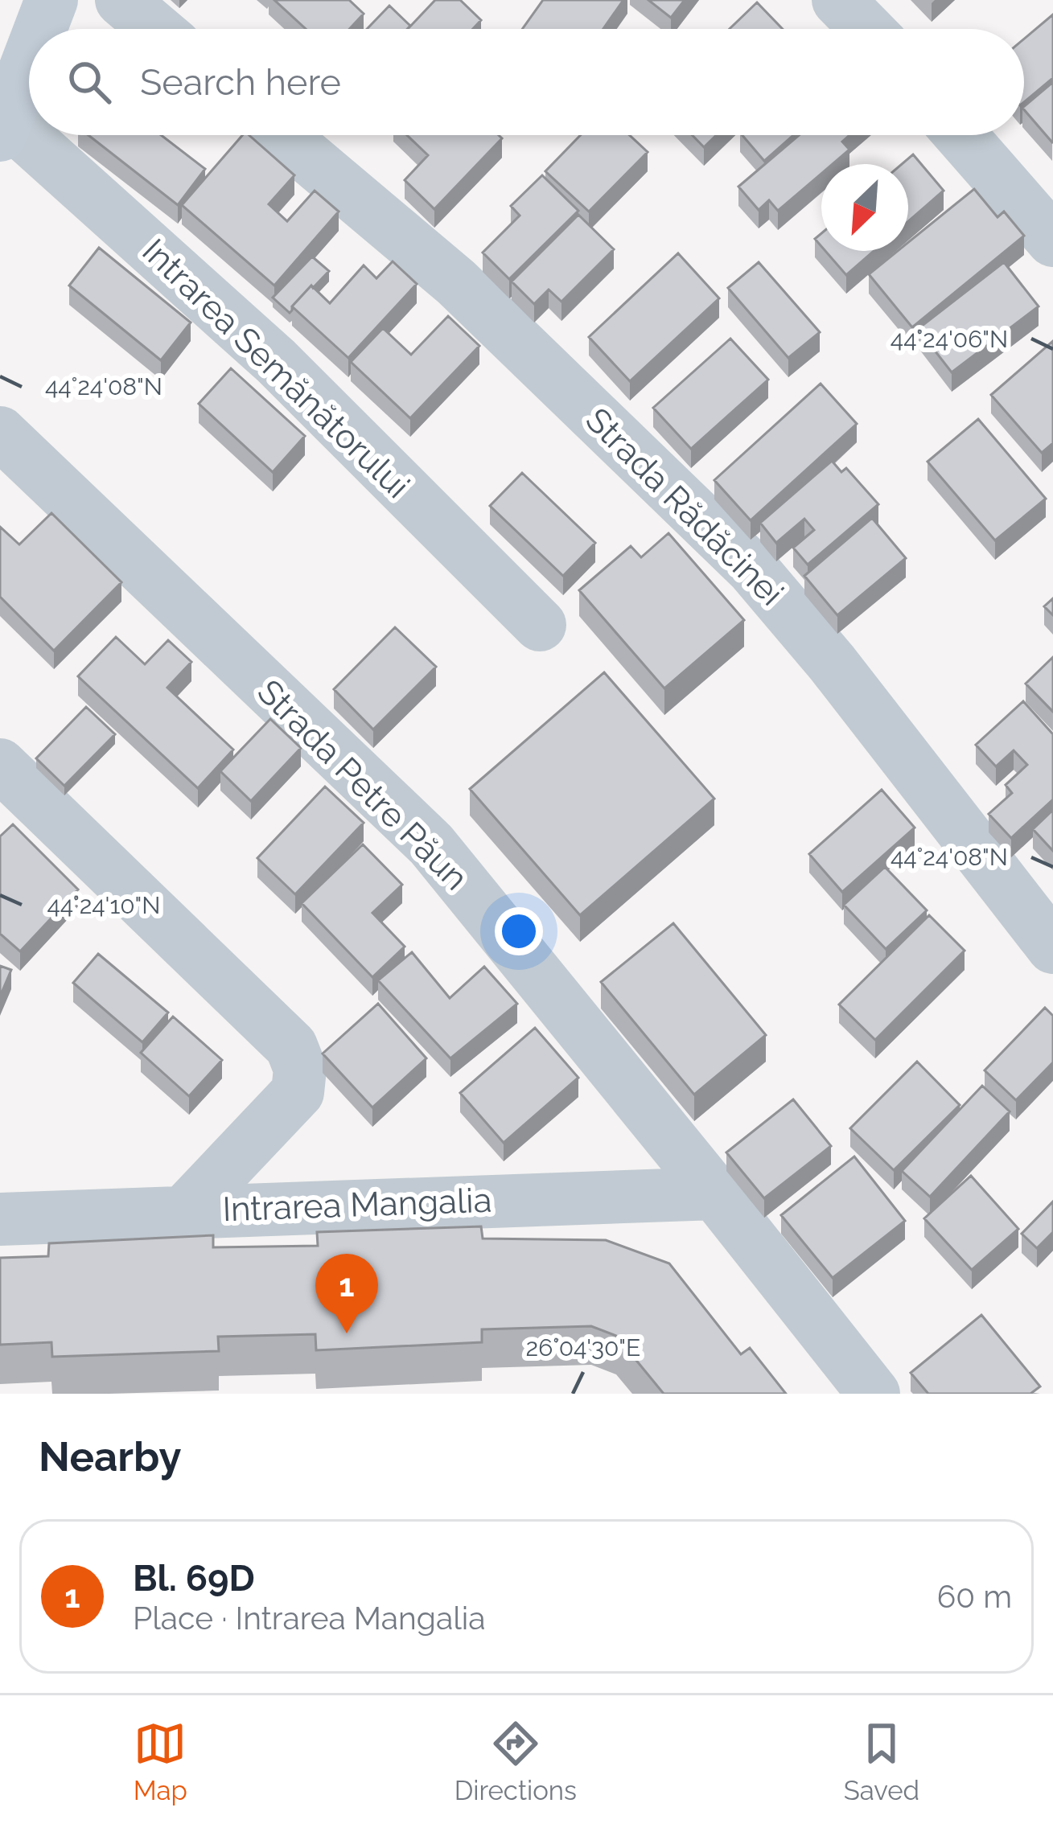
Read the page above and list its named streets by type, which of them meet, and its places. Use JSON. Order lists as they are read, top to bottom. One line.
{"streets":{"street":["Intrarea Semănătorului","Strada Rădăcinei","Strada Petre Păun","Intrarea Mangalia"]},"crossings":[["Strada Petre Păun","Intrarea Mangalia"]],"north":"bottom left","page":{"search":"Search here","pins":"1","heading":"Nearby","list":[{"mark":"1","name":"Bl. 69D","note":"Place · Intrarea Mangalia","value":"60 m"}],"nav":["Map","Directions","Saved"]},"coordinates":["44°24'06\"N","44°24'08\"N","44°24'10\"N","26°04'30\"E"]}
